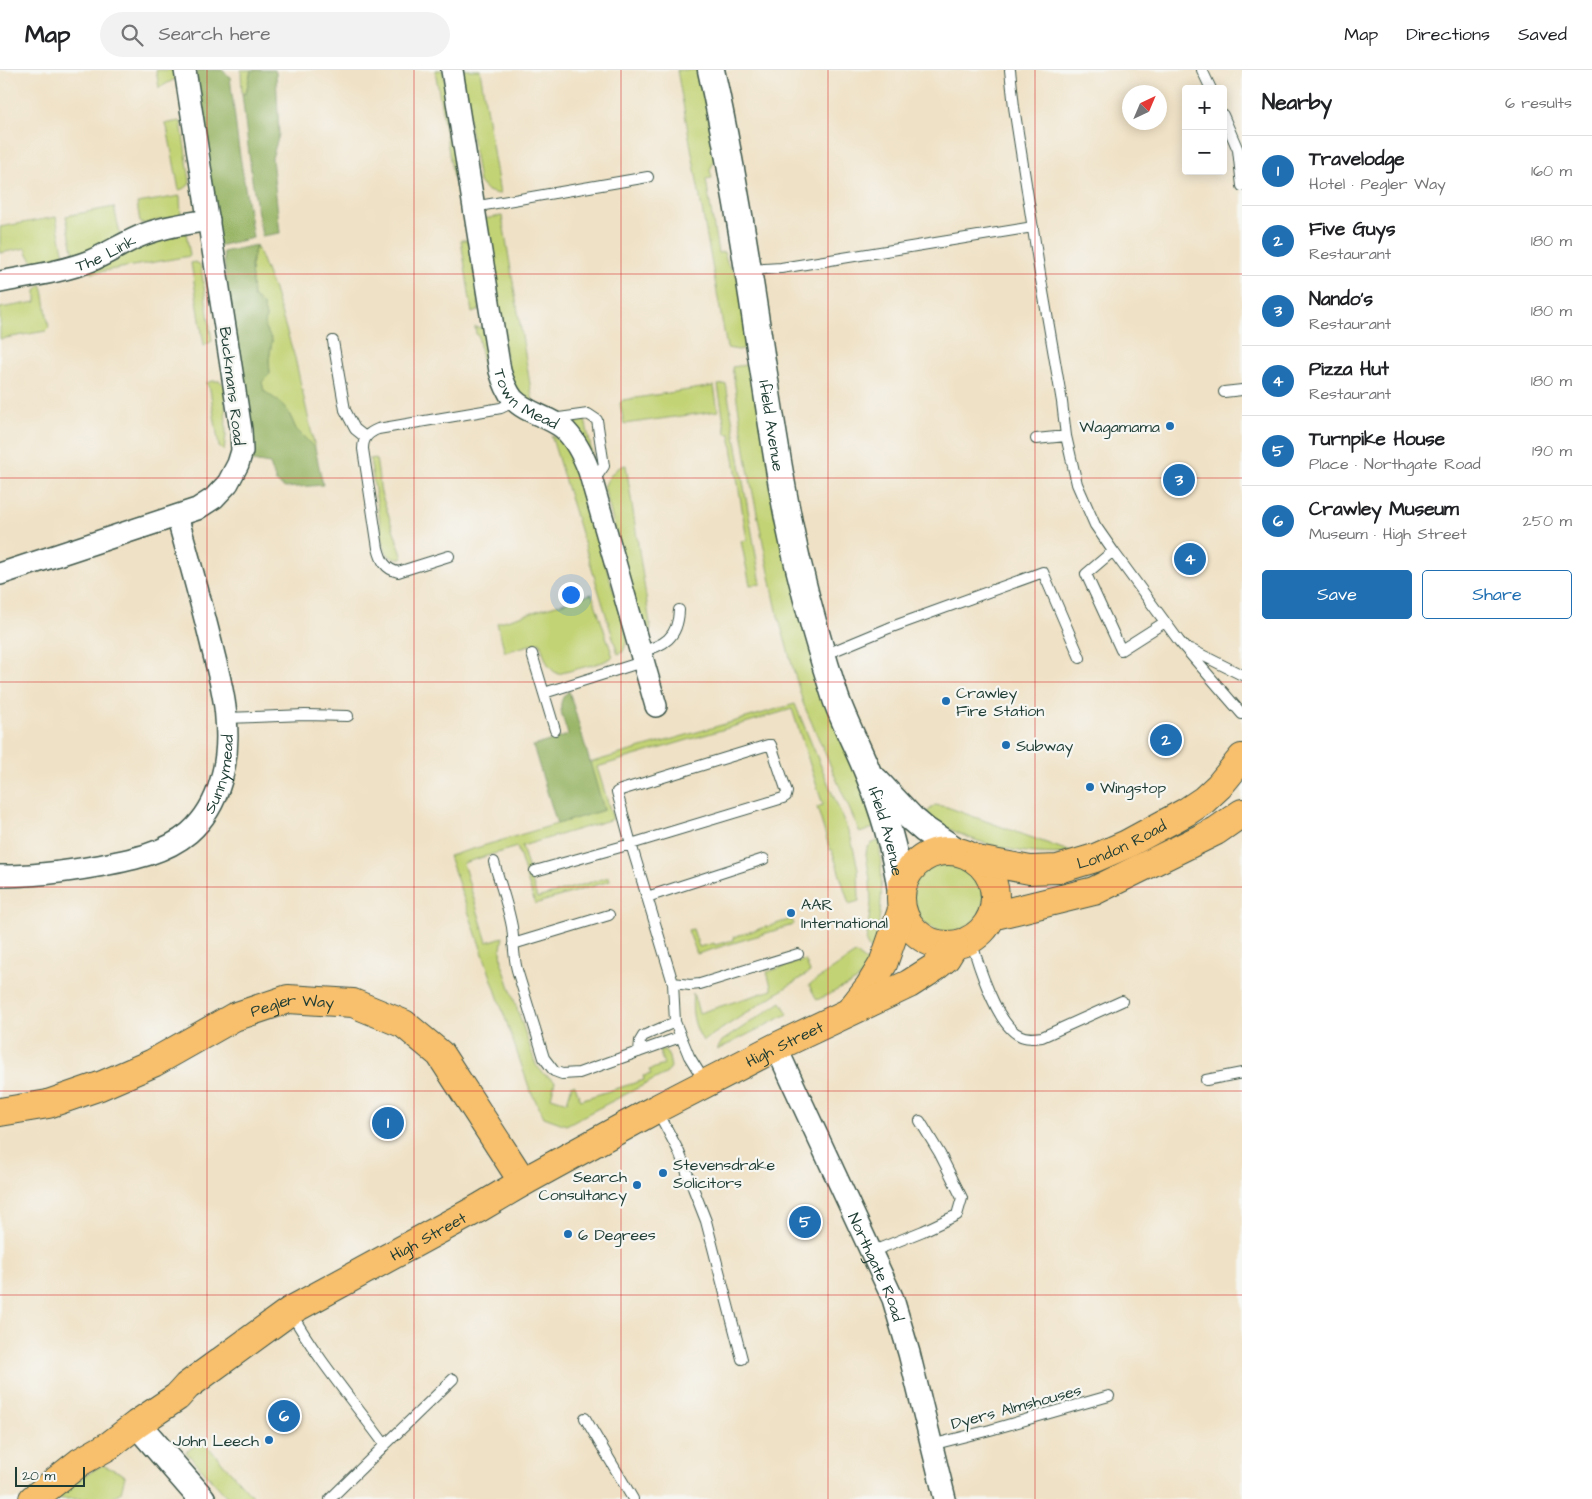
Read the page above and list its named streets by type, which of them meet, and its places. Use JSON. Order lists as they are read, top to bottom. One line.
{"streets":{"main road":["London Road","Pegler Way","High Street"],"street":["The Link","Buckmans Road","Town Mead","Ifield Avenue","Sunnymead","Northgate Road"],"lane":["Dyers Almshouses"]},"crossings":[["The Link","Buckmans Road"],["Buckmans Road","Sunnymead"],["Ifield Avenue","London Road"],["Ifield Avenue","High Street"],["London Road","High Street"],["Pegler Way","High Street"],["High Street","Northgate Road"],["Northgate Road","Dyers Almshouses"]],"places":["Wagamama","Crawley Fire Station","Subway","Wingstop","AAR International","Stevensdrake Solicitors","Search Consultancy","6 Degrees","John Leech"],"scale_bar":"20 m","north":"top right","page":{"header":"Map","search":"Search here","nav":["Map","Directions","Saved"],"heading":["Nearby","6 results"],"map_buttons":["+","−"],"list":[{"mark":"1","name":"Travelodge","note":"Hotel · Pegler Way","value":"160 m"},{"mark":"2","name":"Five Guys","note":"Restaurant","value":"180 m"},{"mark":"3","name":"Nando's","note":"Restaurant","value":"180 m"},{"mark":"4","name":"Pizza Hut","note":"Restaurant","value":"180 m"},{"mark":"5","name":"Turnpike House","note":"Place · Northgate Road","value":"190 m"},{"mark":"6","name":"Crawley Museum","note":"Museum · High Street","value":"250 m"}],"pins":["3","4","2","1","5","6"],"buttons":["Save","Share"],"scale":"20 m"}}
